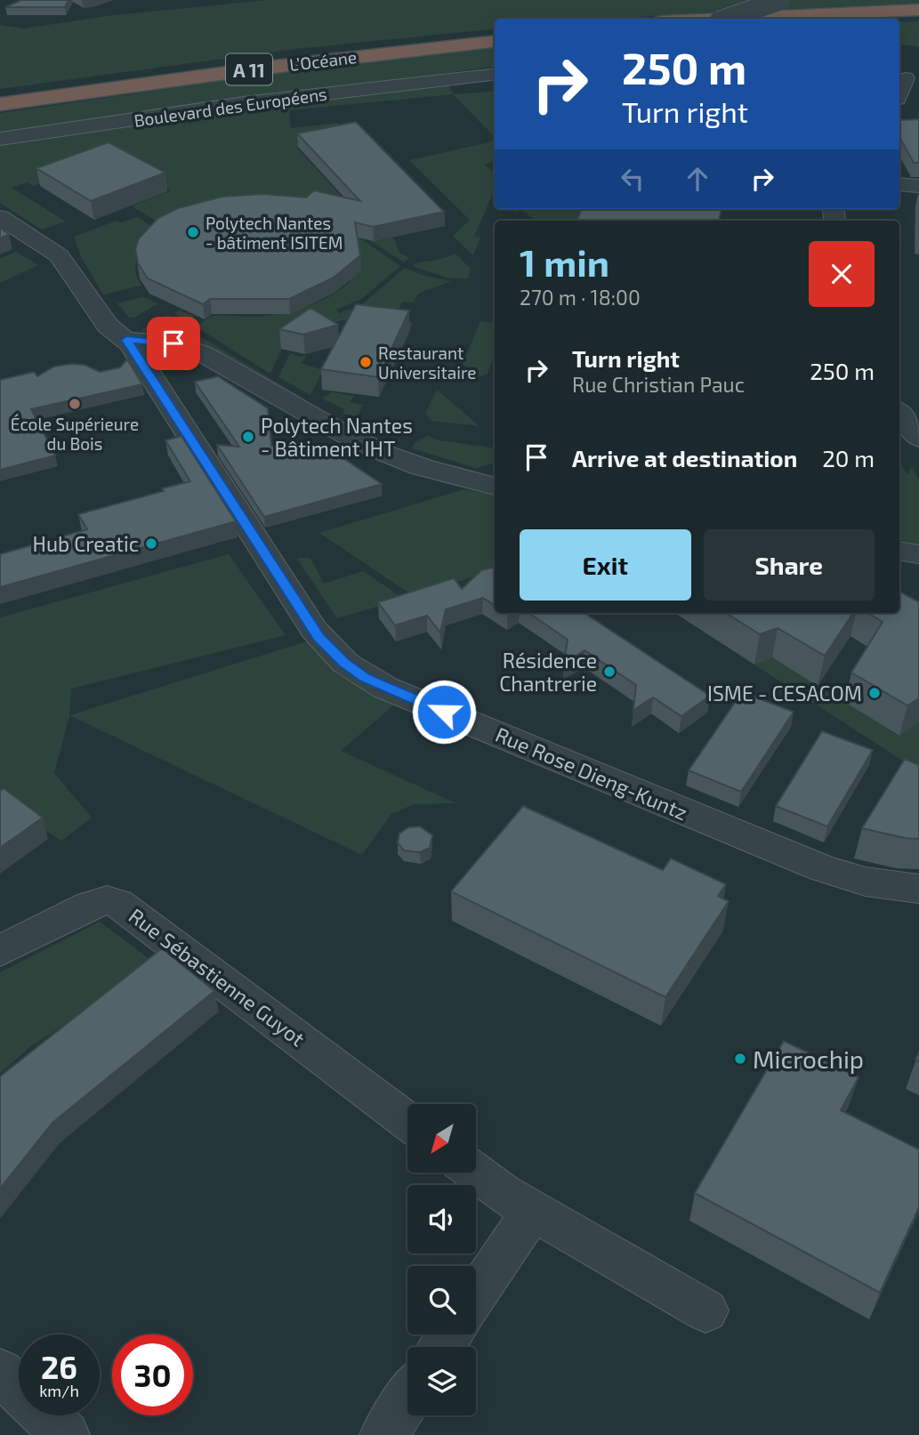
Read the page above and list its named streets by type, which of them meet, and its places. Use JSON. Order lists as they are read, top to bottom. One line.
{"streets":{"highway":["L’Océane","A 11"],"street":["Boulevard des Européens","Rue Rose Dieng-Kuntz","Rue Sébastienne Guyot"]},"places":["Polytech Nantes - bâtiment ISITEM","Restaurant Universitaire","École Supérieure du Bois","Polytech Nantes - Bâtiment IHT","Hub Creatic","Résidence Chantrerie","ISME - CESACOM","Microchip"],"north":"bottom left","page":{"turn":["250 m","Turn right"],"heading":["1 min","270 m · 18:00"],"list":[{"name":"Turn right","note":"Rue Christian Pauc","value":"250 m"},{"name":"Arrive at destination","value":"20 m"}],"buttons":["Exit","Share"],"speed":"26 km/h","limit":"30"}}
